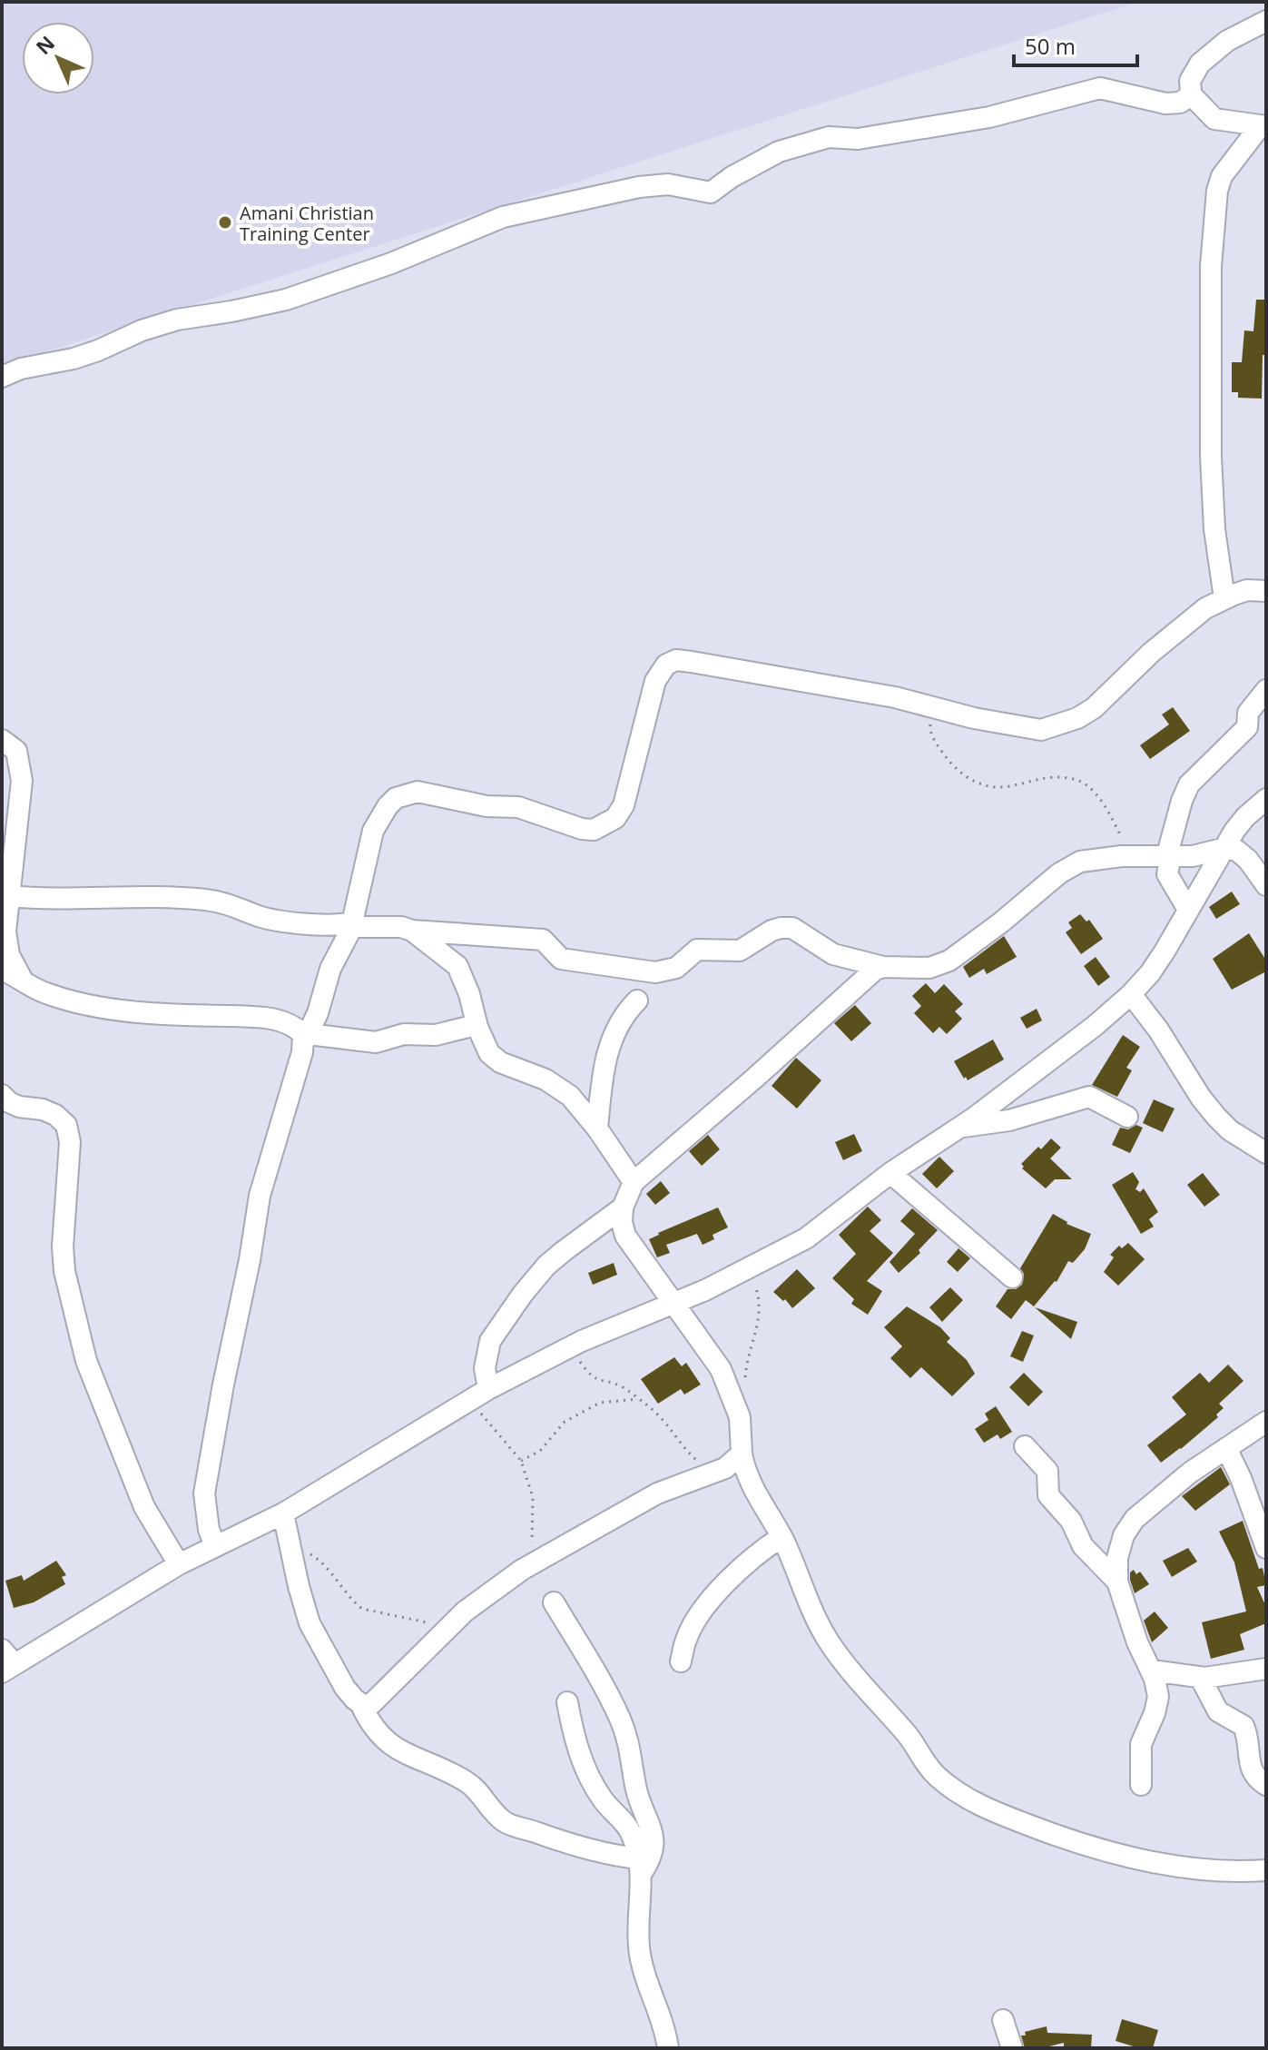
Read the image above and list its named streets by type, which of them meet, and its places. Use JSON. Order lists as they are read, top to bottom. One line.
{"places":["Amani Christian Training Center"],"scale_bar":"50 m","north":"top left"}
